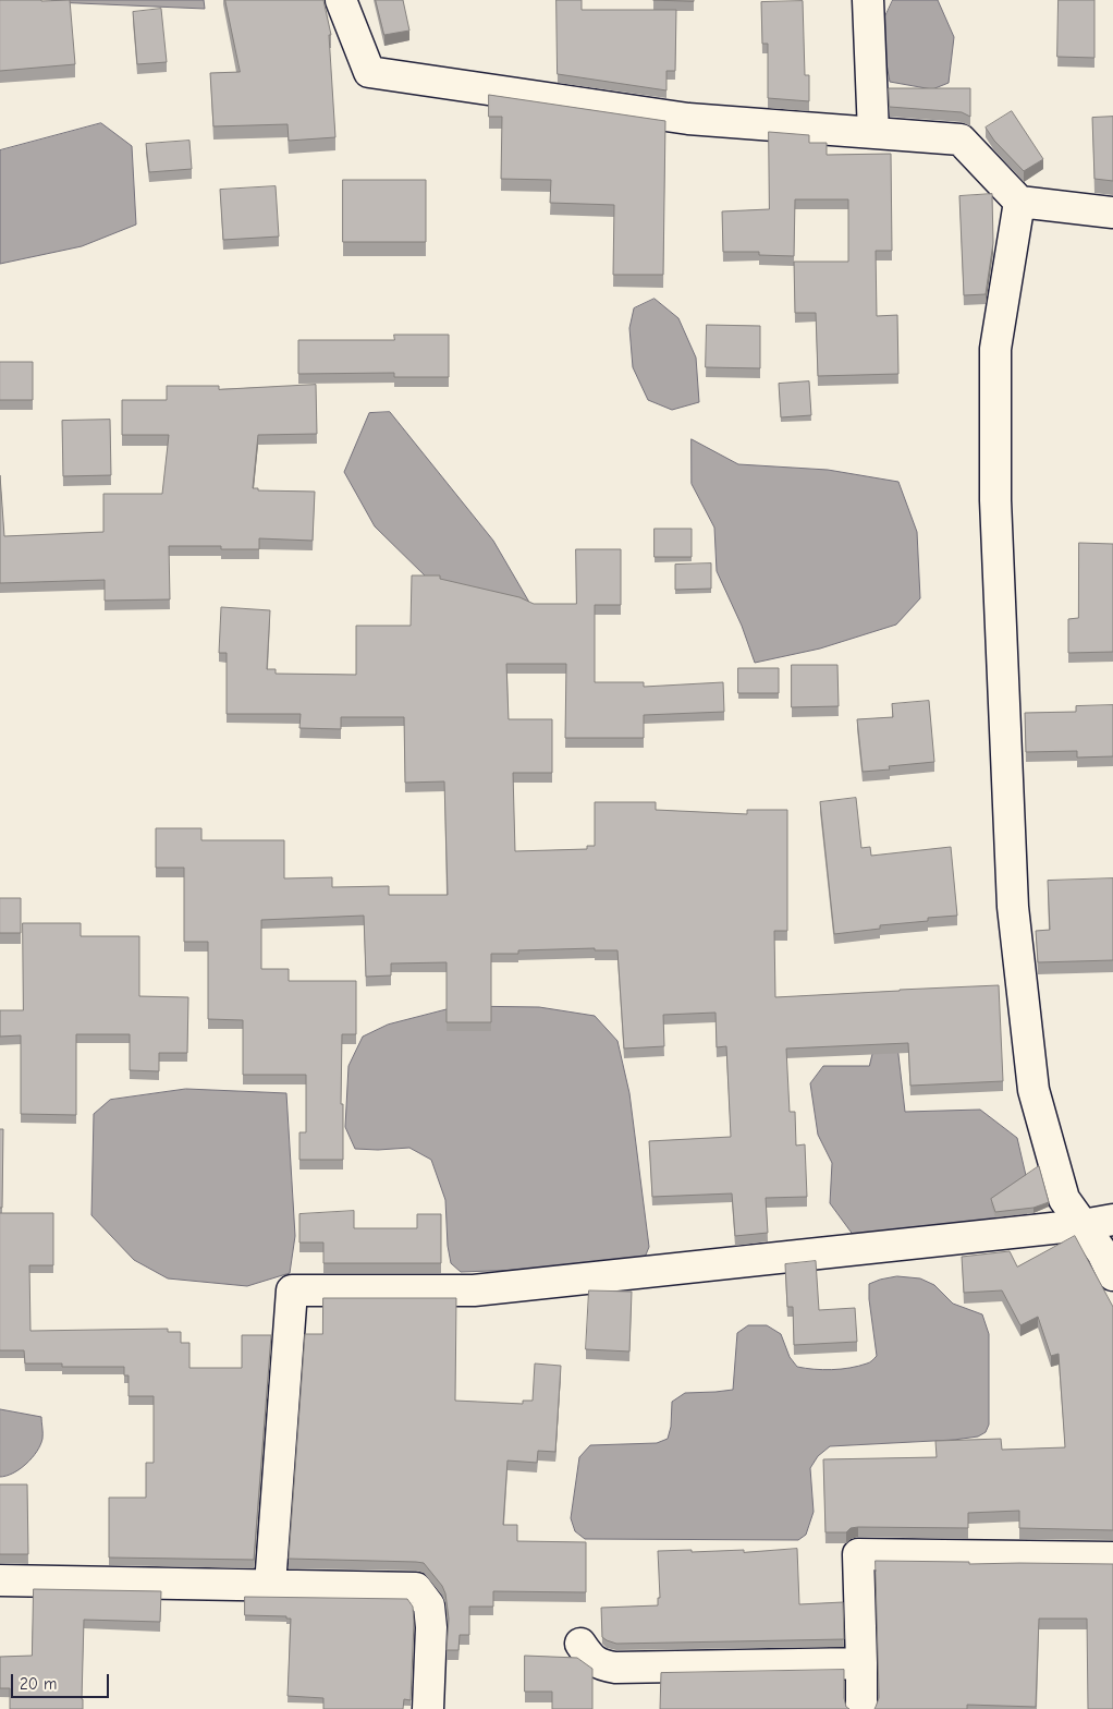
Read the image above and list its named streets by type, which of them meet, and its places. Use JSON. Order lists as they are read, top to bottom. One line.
{"scale_bar":"20 m"}
